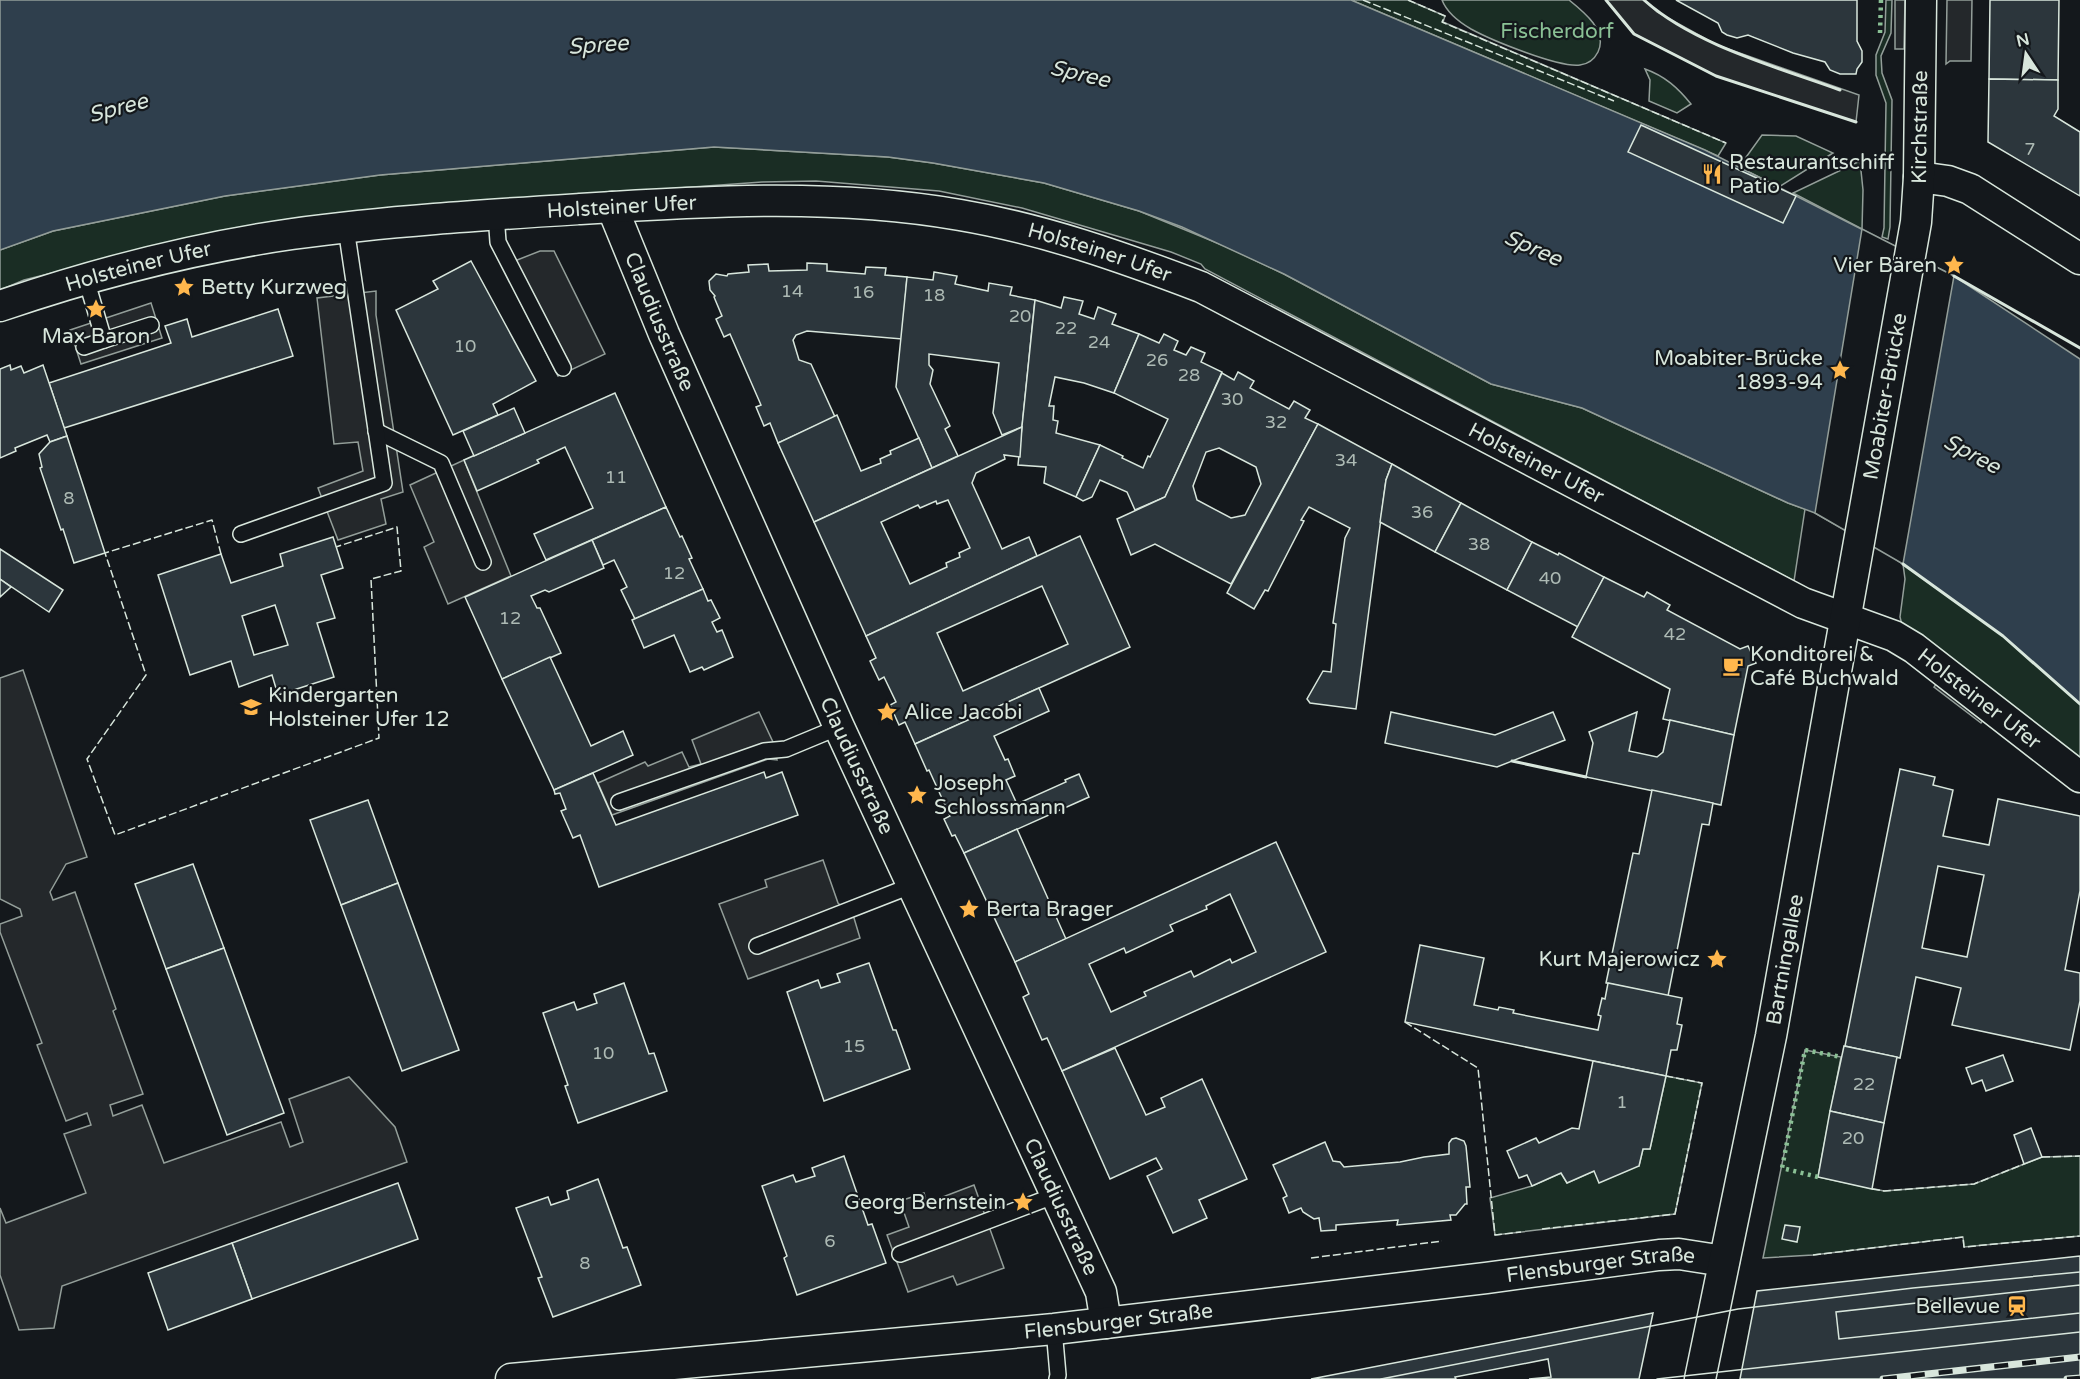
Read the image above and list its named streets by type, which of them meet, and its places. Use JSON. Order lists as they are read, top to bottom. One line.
{"streets":{"street":["Kirchstraße","Holsteiner Ufer","Claudiusstraße","Moabiter-Brücke","Bartningallee","Flensburger Straße"]},"crossings":[["Kirchstraße","Moabiter-Brücke"],["Holsteiner Ufer","Claudiusstraße"],["Holsteiner Ufer","Bartningallee"],["Claudiusstraße","Flensburger Straße"],["Moabiter-Brücke","Bartningallee"],["Bartningallee","Flensburger Straße"]],"water":["Spree"],"parks":["Fischerdorf"],"places":{"restaurant":["Restaurantschiff Patio"],"place":["Vier Bären","Betty Kurzweg","Max Baron","Moabiter-Brücke 1893-94","Alice Jacobi","Joseph Schlossmann","Berta Brager","Kurt Majerowicz","Georg Bernstein"],"cafe":["Konditorei & Café Buchwald"],"school or university":["Kindergarten Holsteiner Ufer 12"],"station":["Bellevue"]},"house_numbers":["7","14","16","18","20","22","24","10","26","28","30","32","34","11","8","36","38","12","40","12","42","15","10","22","1","20","6","8"],"north":"top"}
